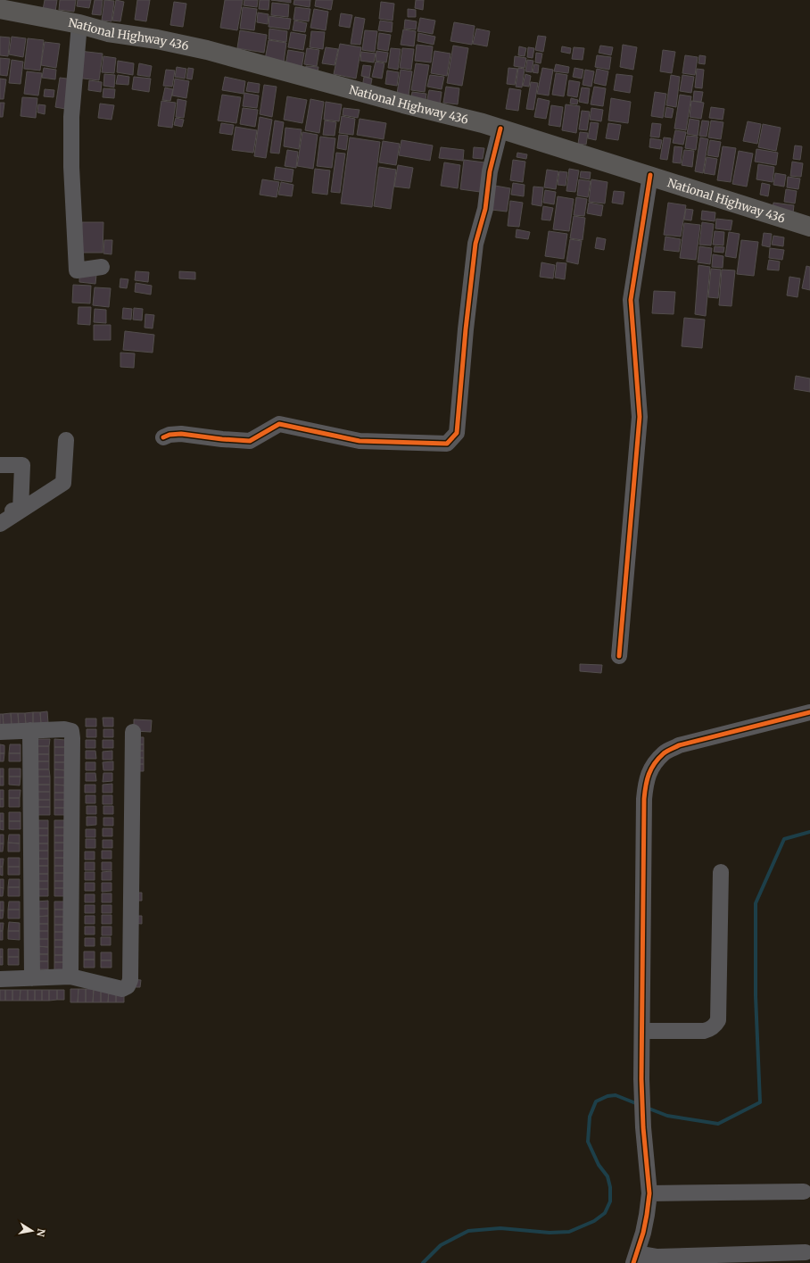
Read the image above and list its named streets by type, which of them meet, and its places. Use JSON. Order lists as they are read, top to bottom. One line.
{"streets":{"main road":["National Highway 436"]},"north":"right"}
